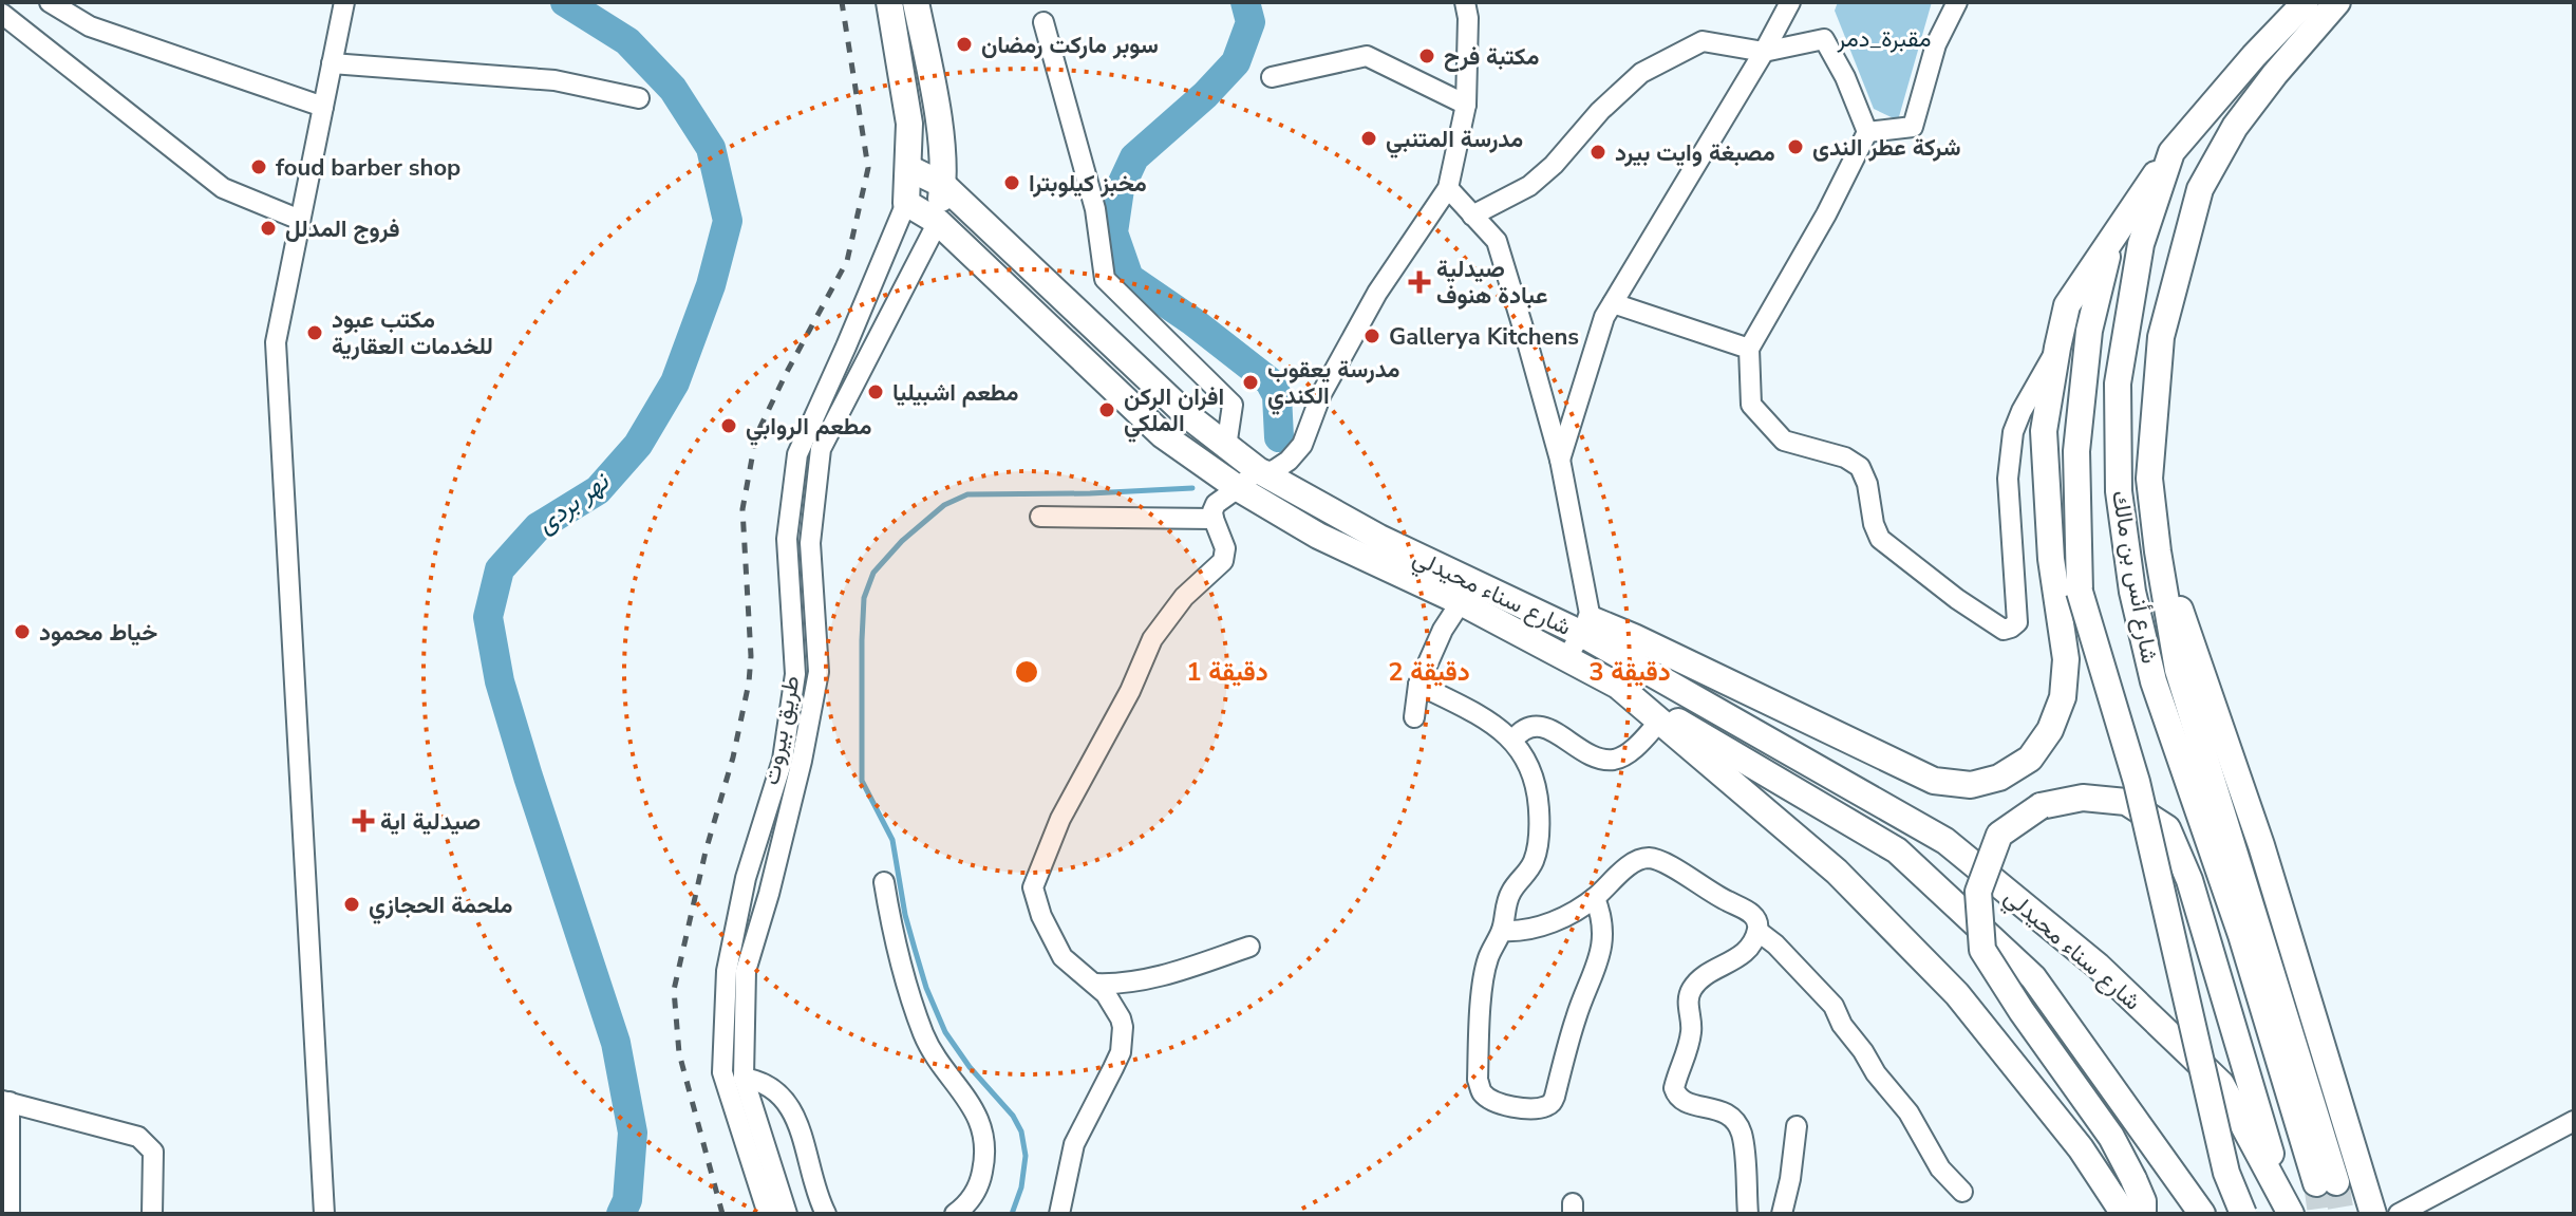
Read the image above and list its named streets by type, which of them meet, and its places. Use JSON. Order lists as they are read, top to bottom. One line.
{"streets":{"main road":["شارع أنس بن مالك","شارع سناء محيدلي"],"street":["طريق بيروت"]},"water":["نهر بردى"],"parks":["مقبرة_دمر"],"places":{"other":["سوبر ماركت رمضان","مكتبة فرح","مدرسة المتنبي","شركة عطر الندى","مصبغة وايت بيرد","foud barber shop","مخبز كيلوبترا","فروج المدلل","مكتب عبود للخدمات العقارية","Gallerya Kitchens","مدرسة يعقوب الكندي","مطعم اشبيليا","افران الركن الملكي","مطعم الروابي","خياط محمود","ملحمة الحجازي"],"health":["صيدلية عبادة هنوف","صيدلية اية"]},"rings":["1 دقيقة","2 دقيقة","3 دقيقة"]}
